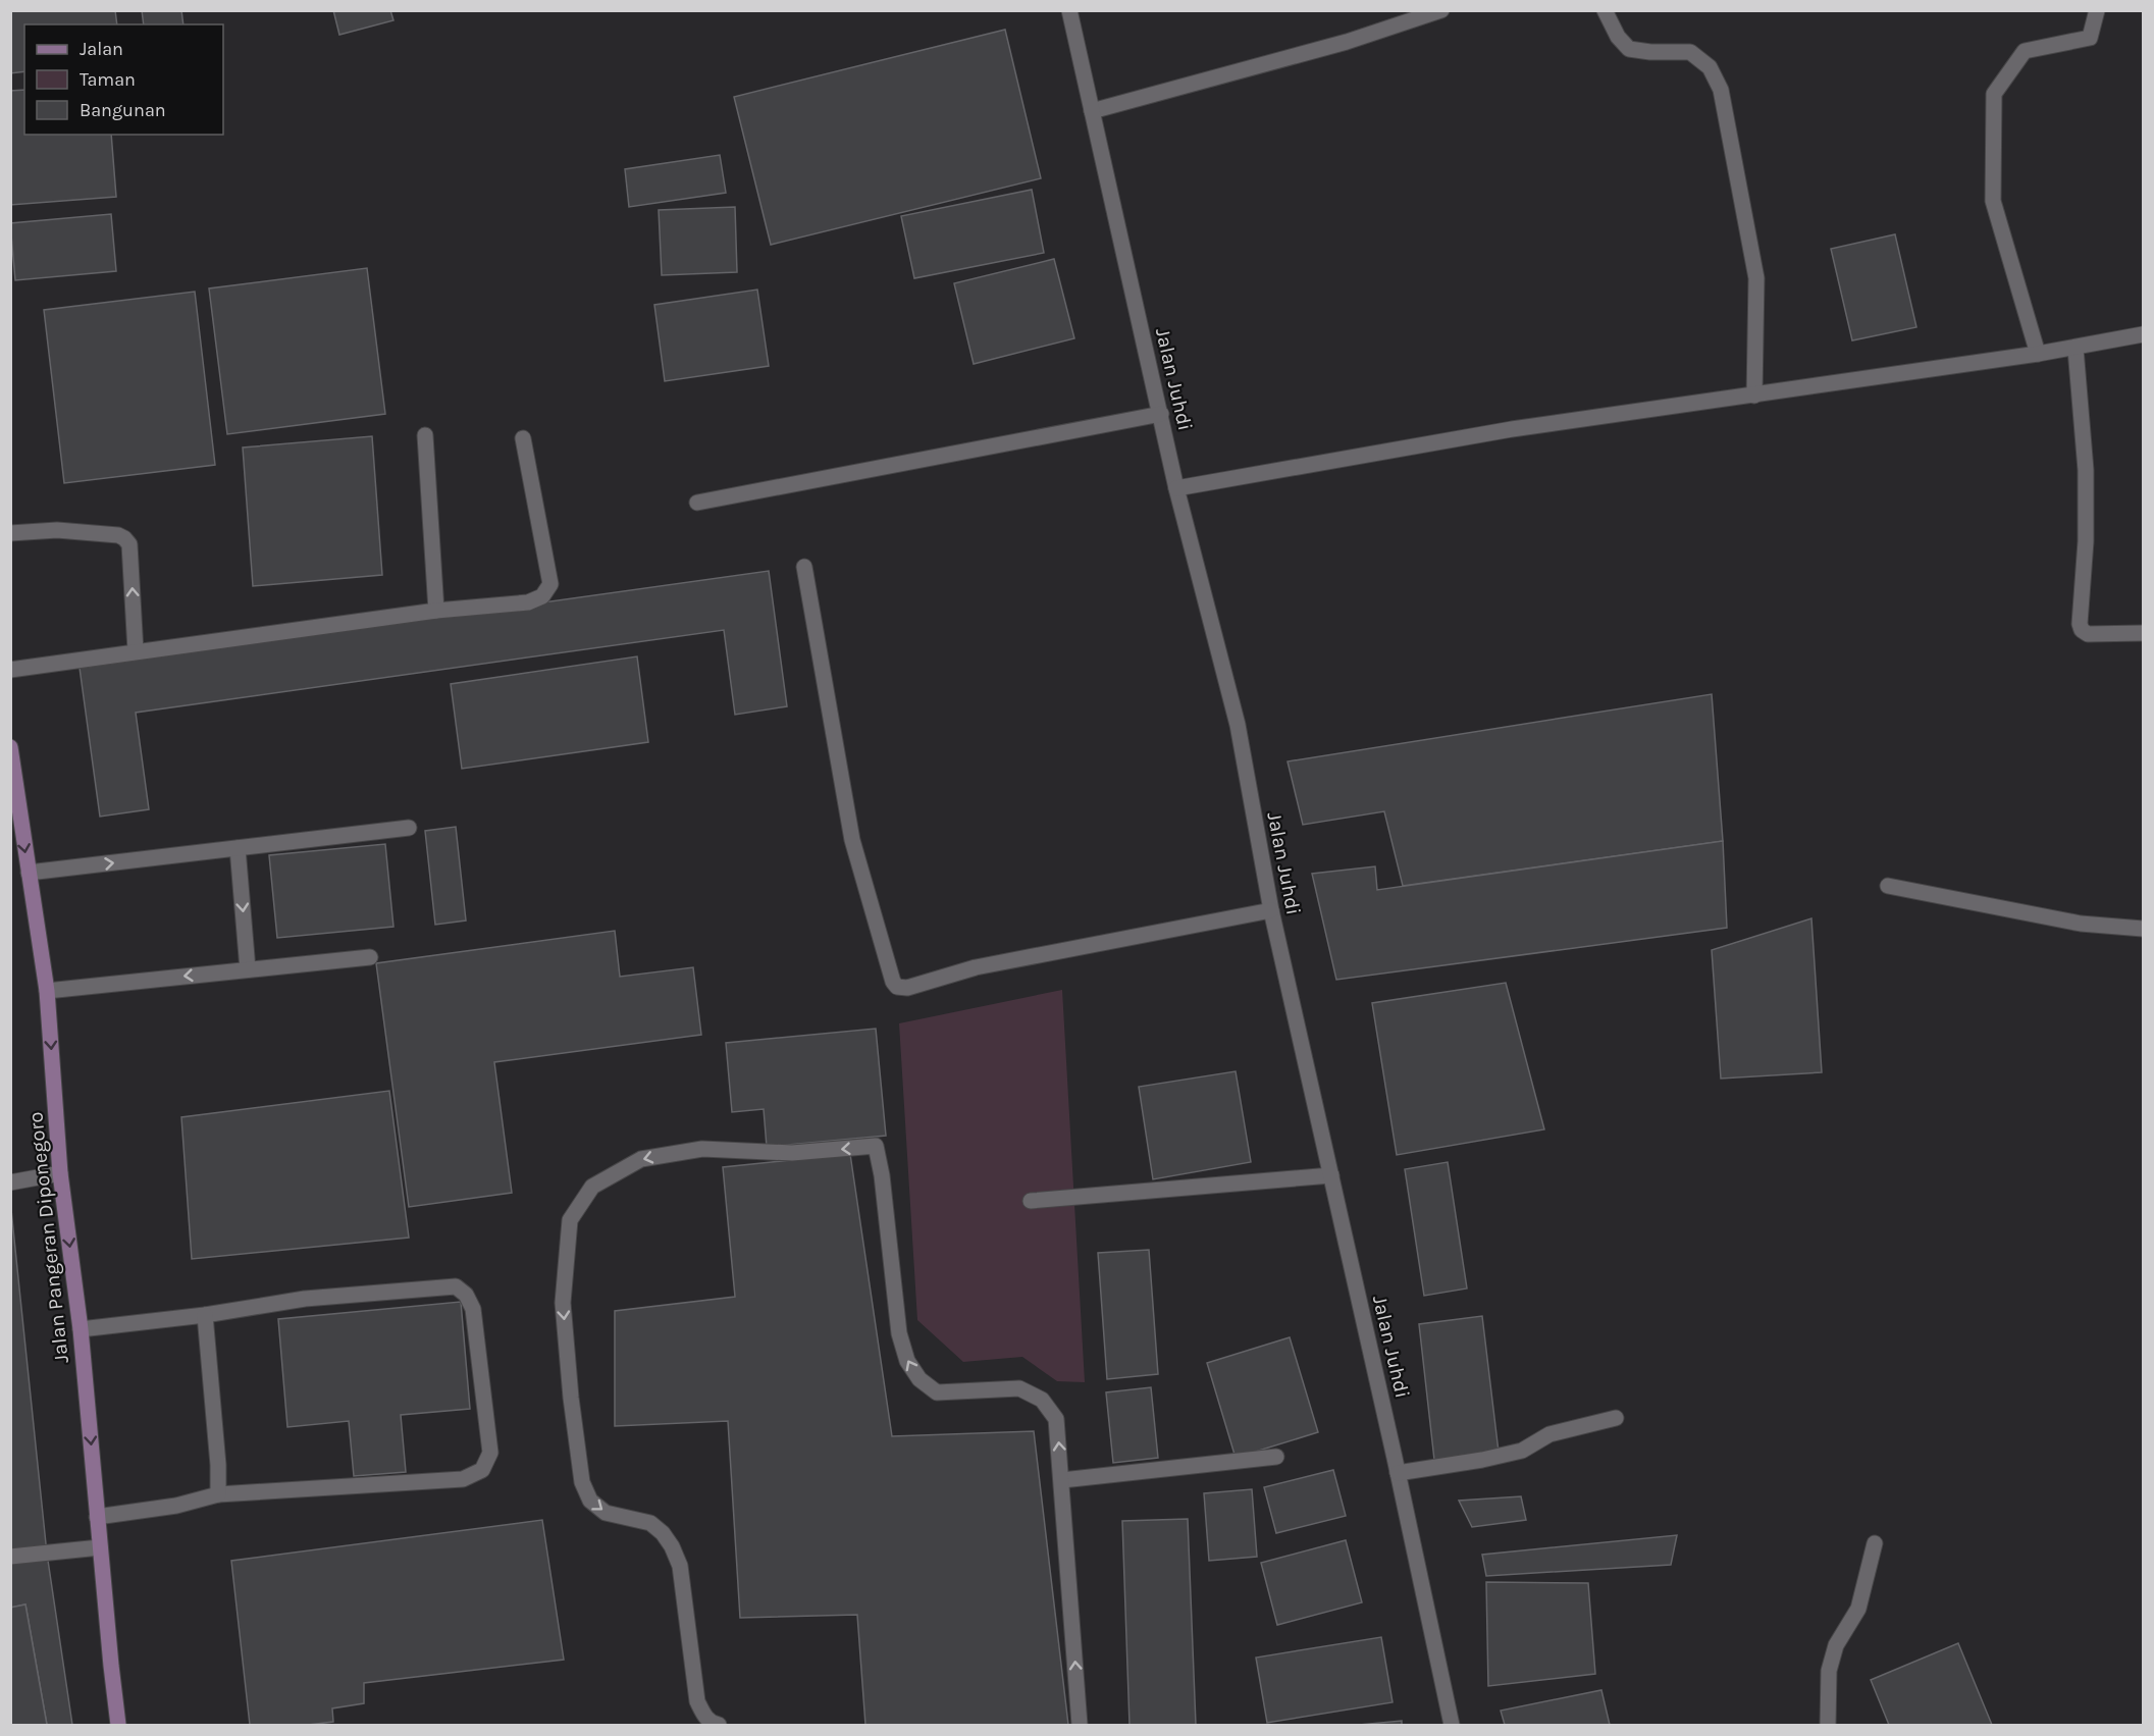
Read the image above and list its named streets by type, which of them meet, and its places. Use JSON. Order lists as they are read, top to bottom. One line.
{"streets":{"main road":["Jalan Pangeran Diponegoro"],"street":["Jalan Juhdi"]},"one_way":["Jalan Pangeran Diponegoro"],"legend":["Jalan","Taman","Bangunan"]}
